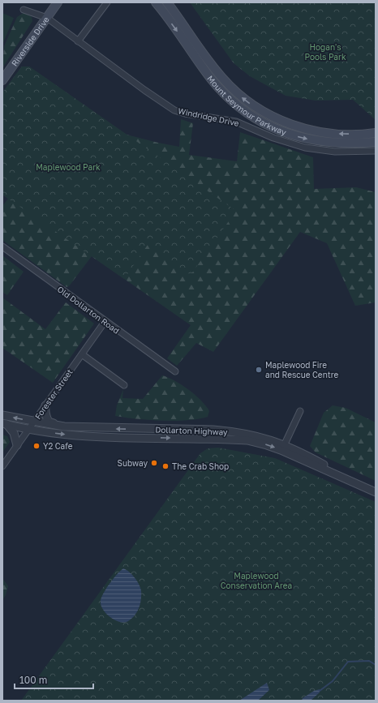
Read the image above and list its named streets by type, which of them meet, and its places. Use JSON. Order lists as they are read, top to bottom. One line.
{"streets":{"main road":["Riverside Drive","Mount Seymour Parkway"],"street":["Windridge Drive","Old Dollarton Road","Forester Street","Dollarton Highway"]},"crossings":[["Riverside Drive","Windridge Drive"],["Old Dollarton Road","Forester Street"],["Forester Street","Dollarton Highway"]],"parks":["Hogan's Pools Park","Maplewood Park","Maplewood Conservation Area"],"places":["Maplewood Fire and Rescue Centre","Y2 Cafe","Subway","The Crab Shop"],"scale_bar":"100 m"}
